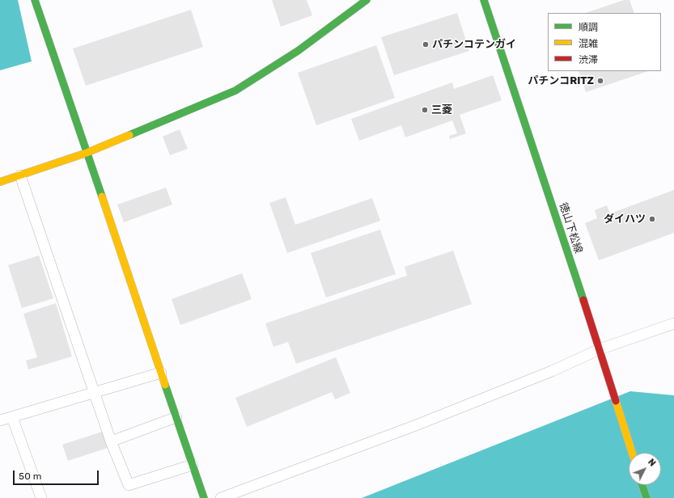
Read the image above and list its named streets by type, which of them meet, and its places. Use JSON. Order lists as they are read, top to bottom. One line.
{"streets":{"street":["徳山下松線"]},"places":["パチンコテンガイ","パチンコRITZ","三菱","ダイハツ"],"legend":["順調","混雑","渋滞"],"scale_bar":"50 m","north":"top right"}
